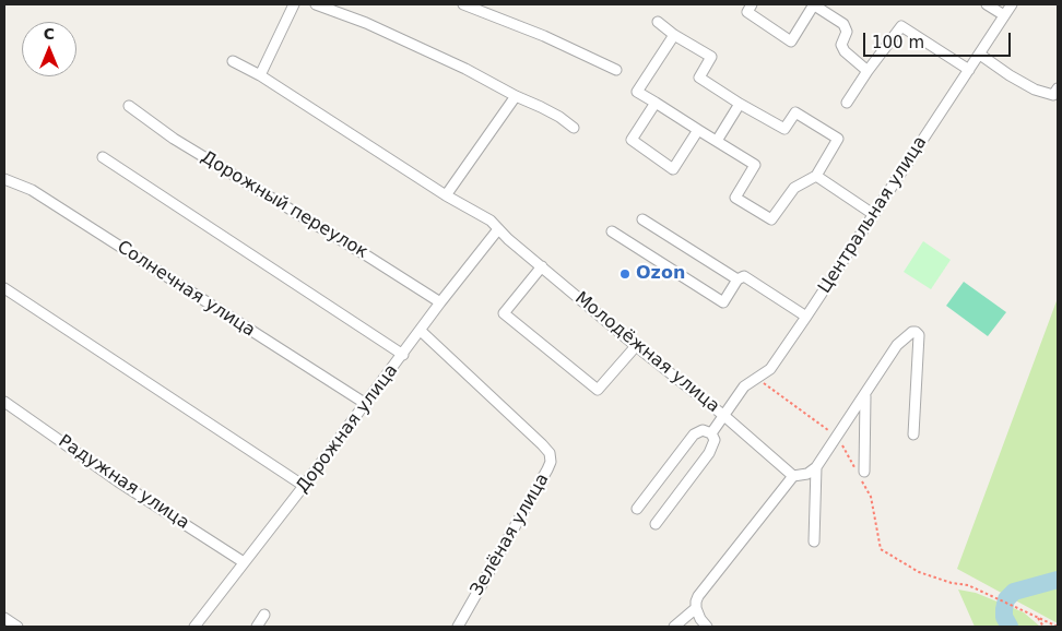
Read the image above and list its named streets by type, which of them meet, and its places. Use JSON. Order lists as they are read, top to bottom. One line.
{"streets":{"street":["Дорожный переулок","Центральная улица","Солнечная улица","Молодёжная улица","Дорожная улица","Радужная улица","Зелёная улица"]},"crossings":[["Дорожный переулок","Дорожная улица"],["Центральная улица","Молодёжная улица"],["Солнечная улица","Дорожная улица"],["Молодёжная улица","Дорожная улица"],["Дорожная улица","Радужная улица"],["Дорожная улица","Зелёная улица"]],"places":["Ozon"],"scale_bar":"100 m","north":"top"}
